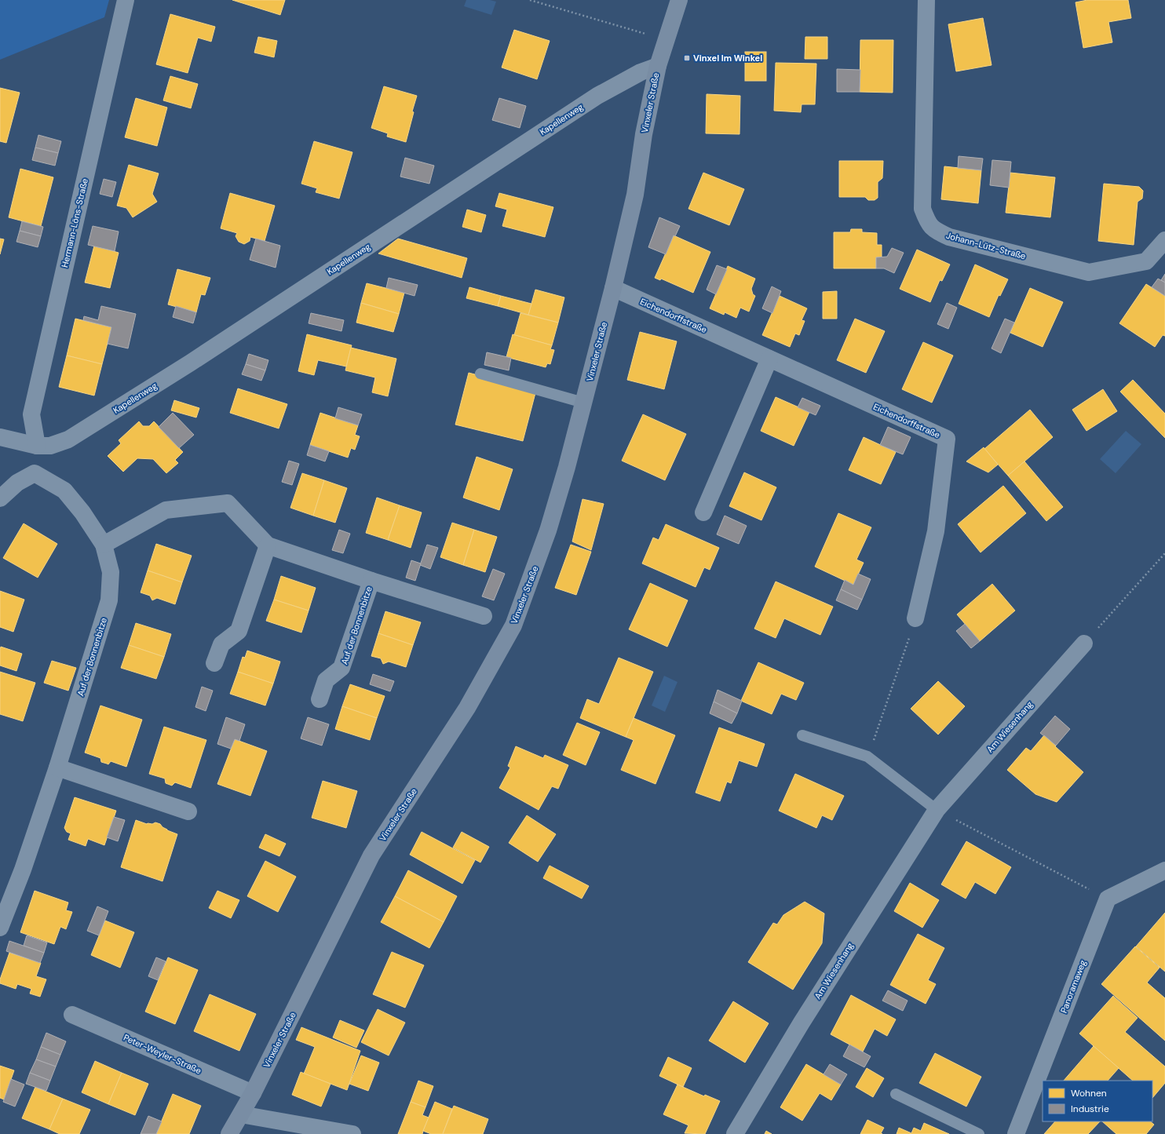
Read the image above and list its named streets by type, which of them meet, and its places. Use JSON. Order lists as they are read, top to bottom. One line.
{"streets":{"main road":["Vinxeler Straße"],"street":["Kapellenweg","Hermann-Löns-Straße","Johann-Lütz-Straße","Eichendorffstraße","Auf der Bonnenbitze","Am Wiesenhang","Panoramaweg","Peter-Weyler-Straße"]},"crossings":[["Vinxeler Straße","Kapellenweg"],["Vinxeler Straße","Eichendorffstraße"],["Vinxeler Straße","Peter-Weyler-Straße"],["Kapellenweg","Hermann-Löns-Straße"]],"places":{"transit":["Vinxel Im Winkel"]},"legend":["Wohnen","Industrie"]}
